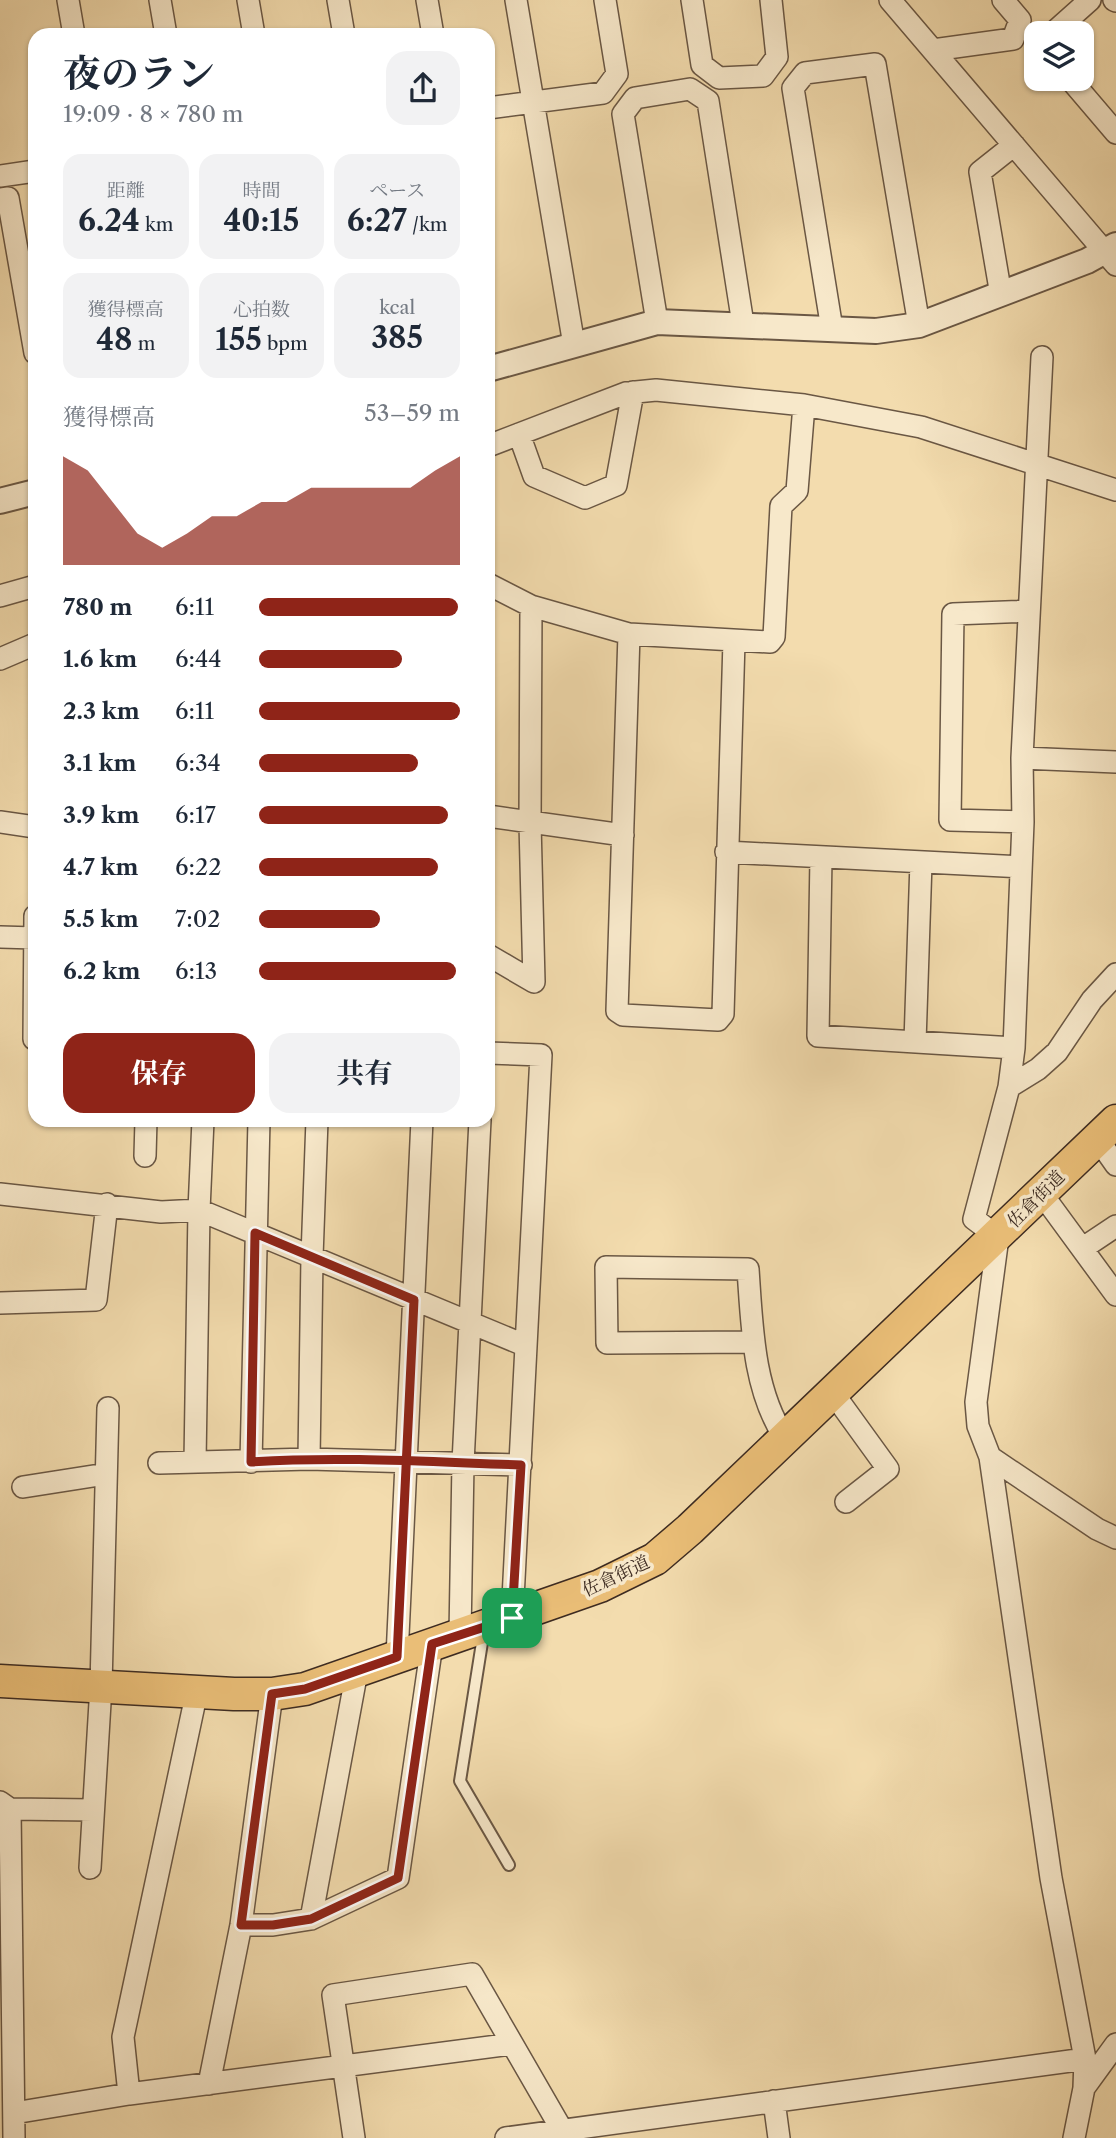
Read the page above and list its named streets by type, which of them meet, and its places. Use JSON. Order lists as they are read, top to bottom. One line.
{"streets":{"main road":["佐倉街道"]},"page":{"heading":["夜のラン","19:09 · 8 × 780 m"],"stats":[["距離","6.24 km"],["時間","40:15"],["ペース","6:27 /km"],["獲得標高","48 m"],["心拍数","155 bpm"],["kcal","385"]],"chart":["獲得標高","53–59 m"],"list":[{"name":"780 m","note":"6:11"},{"name":"1.6 km","note":"6:44"},{"name":"2.3 km","note":"6:11"},{"name":"3.1 km","note":"6:34"},{"name":"3.9 km","note":"6:17"},{"name":"4.7 km","note":"6:22"},{"name":"5.5 km","note":"7:02"},{"name":"6.2 km","note":"6:13"}],"buttons":["保存","共有"]}}
